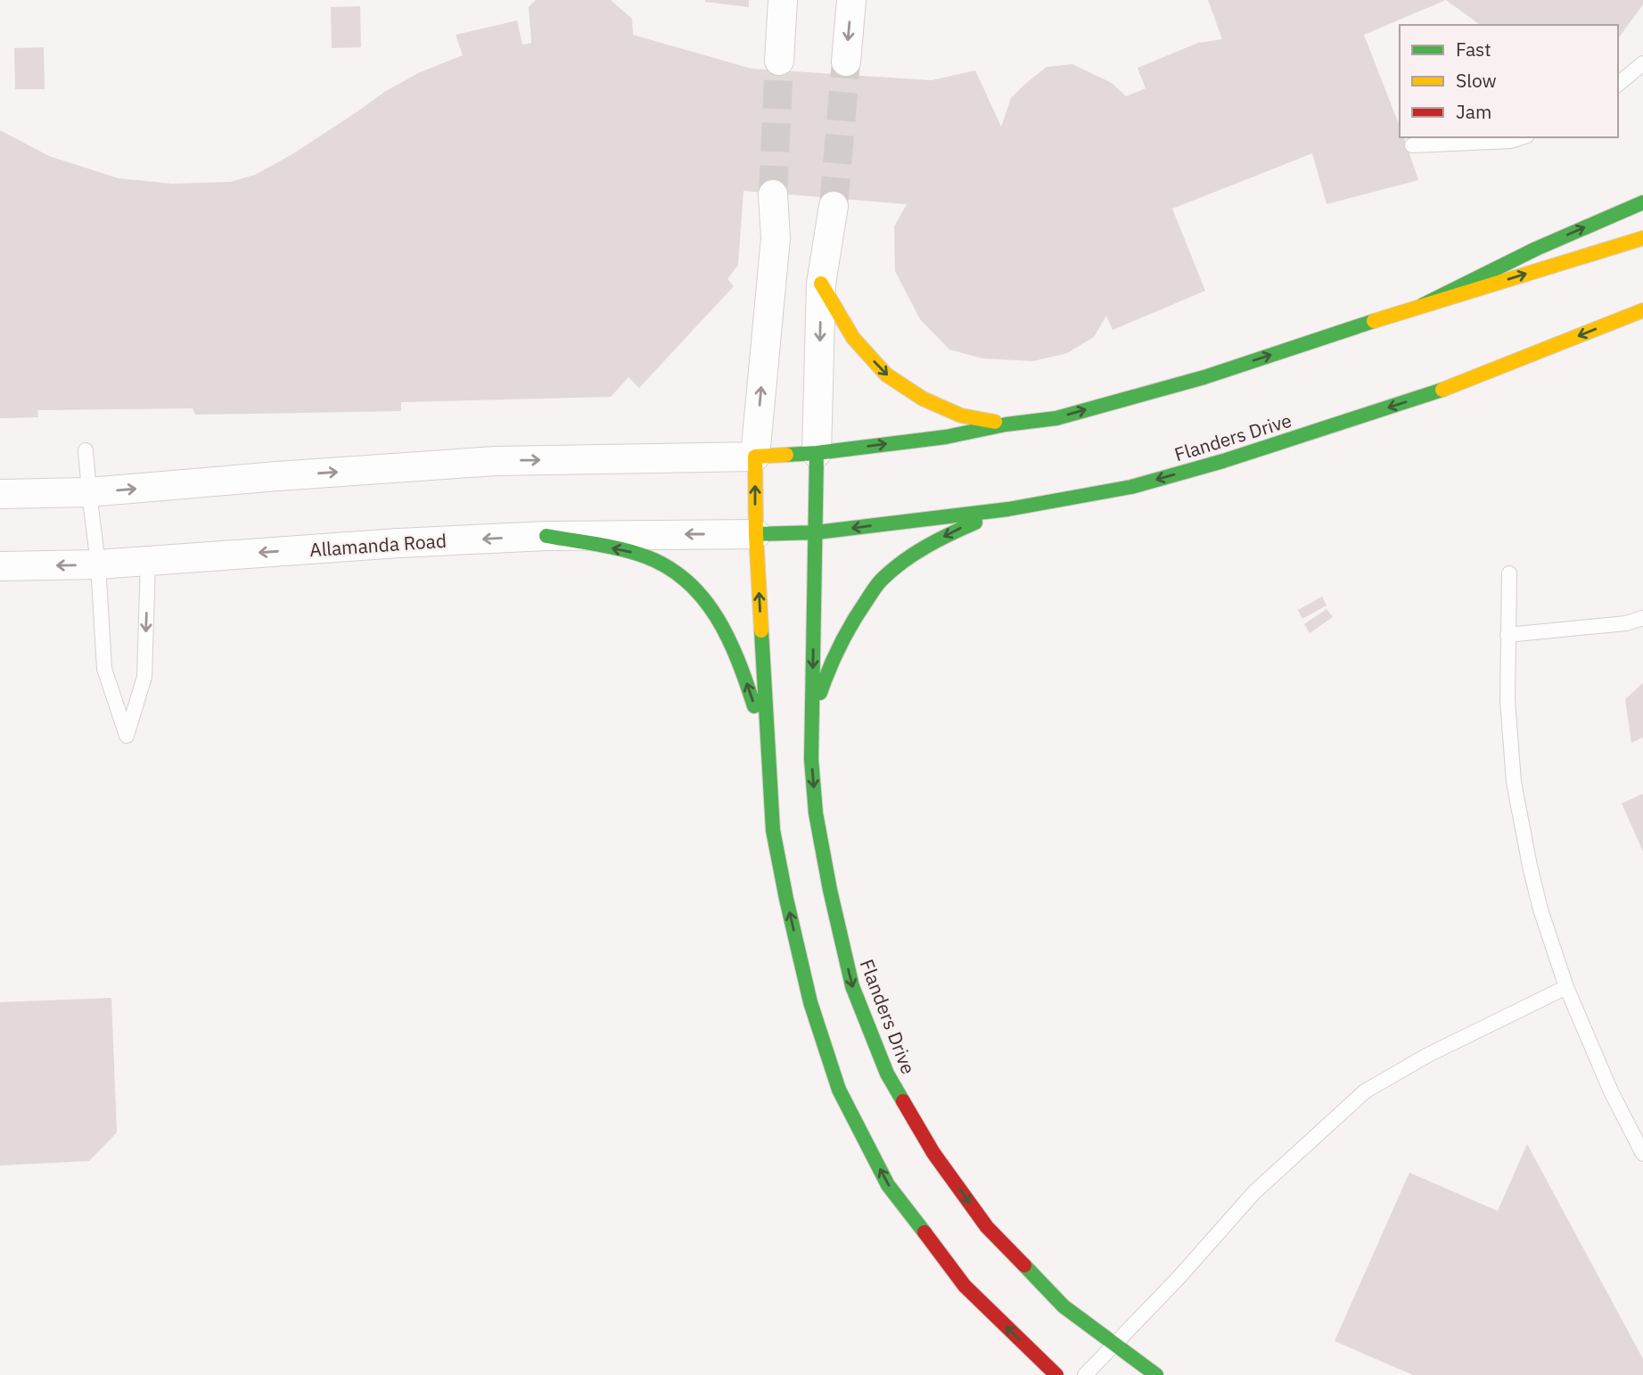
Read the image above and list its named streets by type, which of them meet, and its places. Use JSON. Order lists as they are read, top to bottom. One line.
{"streets":{"main road":["Flanders Drive"],"street":["Allamanda Road"]},"crossings":[["Flanders Drive","Allamanda Road"]],"legend":["Fast","Slow","Jam"]}
